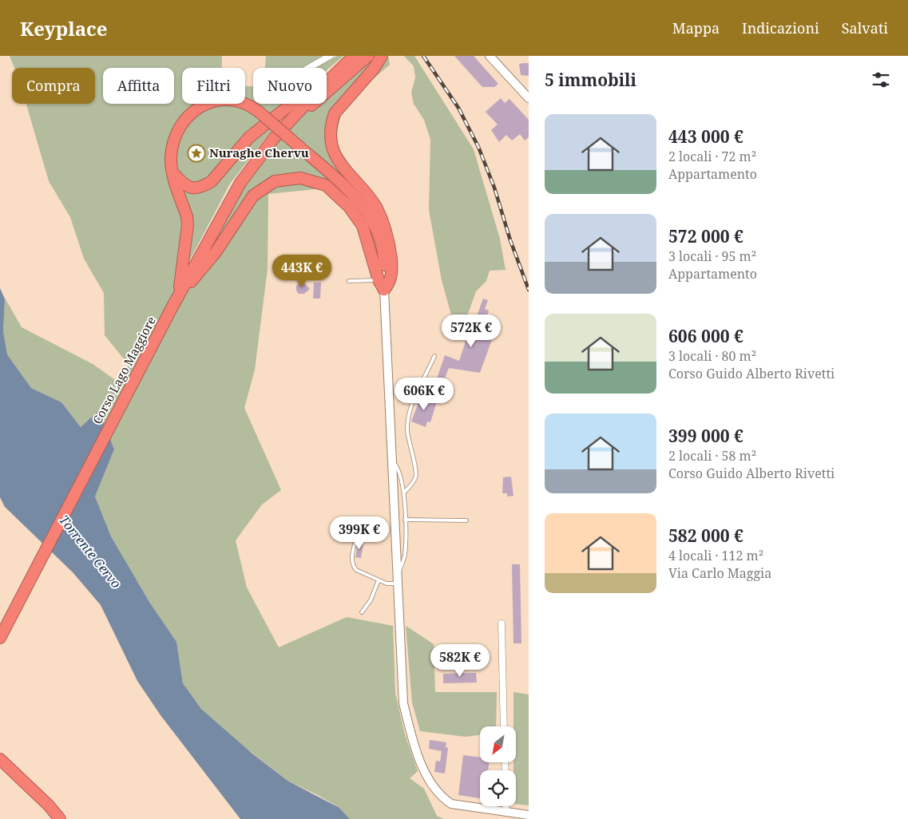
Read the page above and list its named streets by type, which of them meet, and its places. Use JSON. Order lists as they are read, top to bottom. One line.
{"streets":{"highway":["Corso Lago Maggiore"]},"water":["Torrente Cervo"],"places":{"place":["Nuraghe Chervu"]},"north":"bottom left","page":{"header":"Keyplace","nav":["Mappa","Indicazioni","Salvati"],"heading":"5 immobili","chip":["Compra","Affitta","Filtri","Nuovo"],"list":[{"name":"443 000 €","note":"2 locali · 72 m² · Appartamento"},{"name":"572 000 €","note":"3 locali · 95 m² · Appartamento"},{"name":"606 000 €","note":"3 locali · 80 m² · Corso Guido Alberto Rivetti"},{"name":"399 000 €","note":"2 locali · 58 m² · Corso Guido Alberto Rivetti"},{"name":"582 000 €","note":"4 locali · 112 m² · Via Carlo Maggia"}],"price":["443K €","572K €","606K €","399K €","582K €"]}}
